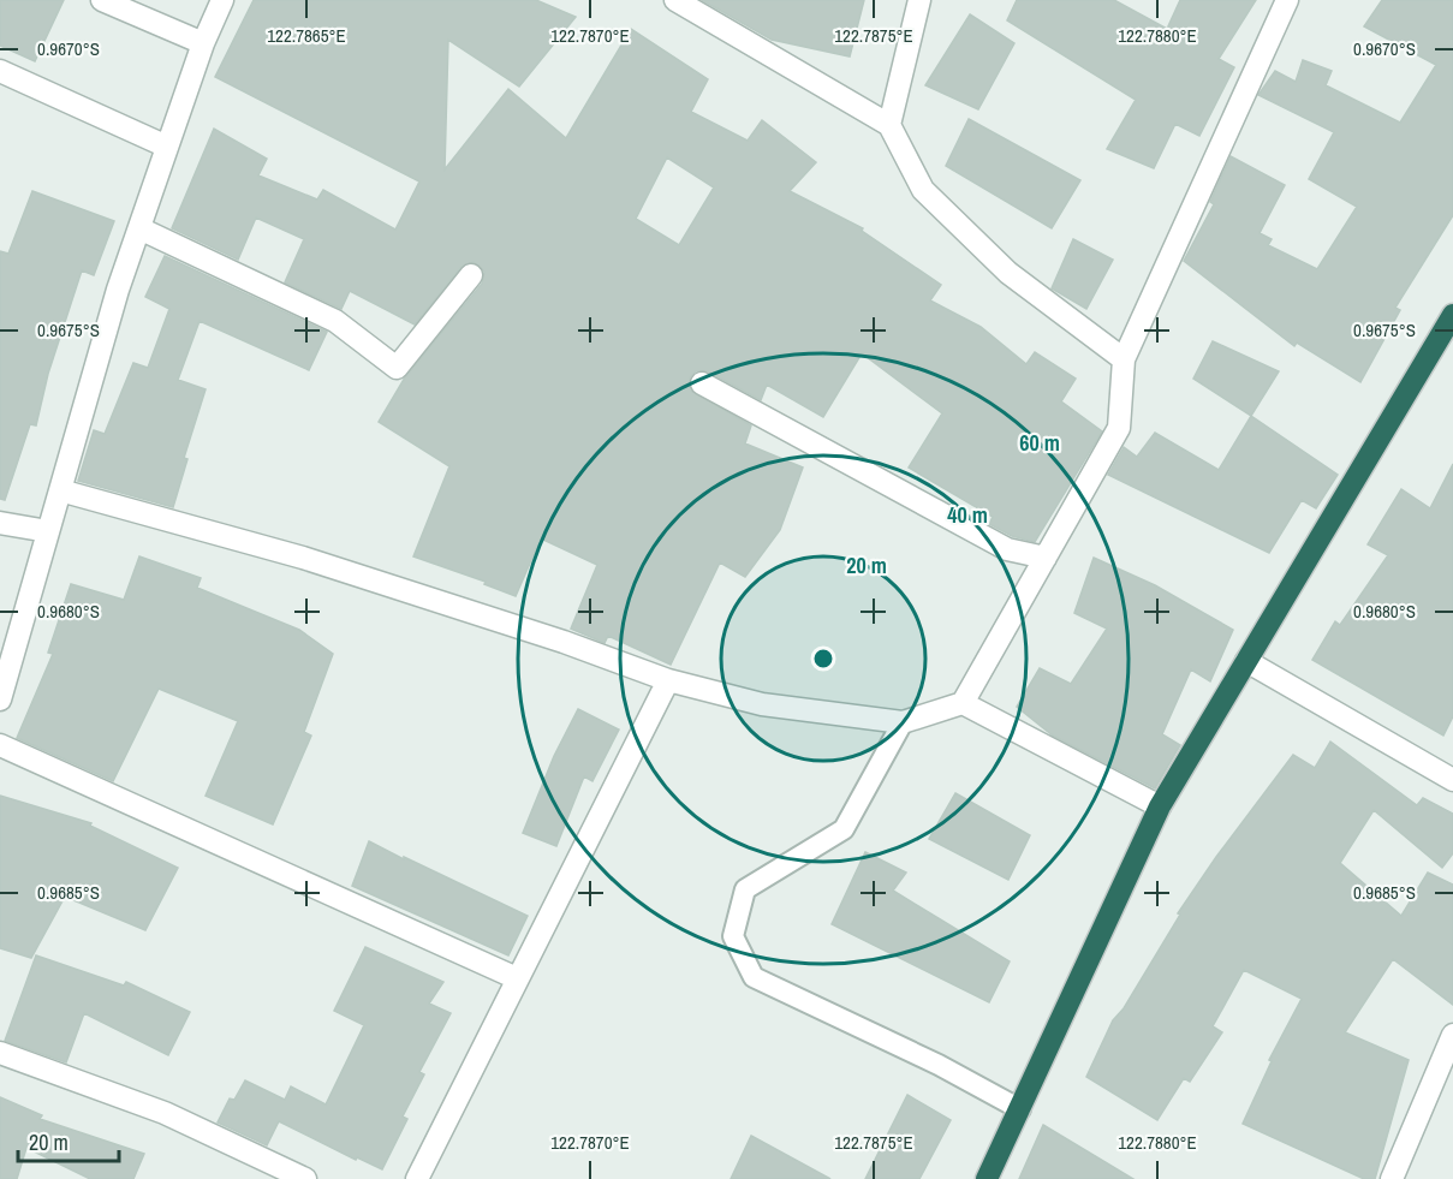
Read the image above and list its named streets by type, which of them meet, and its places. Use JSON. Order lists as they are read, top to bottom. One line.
{"scale_bar":"20 m","coordinates":["122.7865°E","122.7870°E","122.7875°E","122.7880°E","0.9670°S","0.9675°S","0.9680°S","0.9685°S"],"rings":["60 m","40 m","20 m"]}
